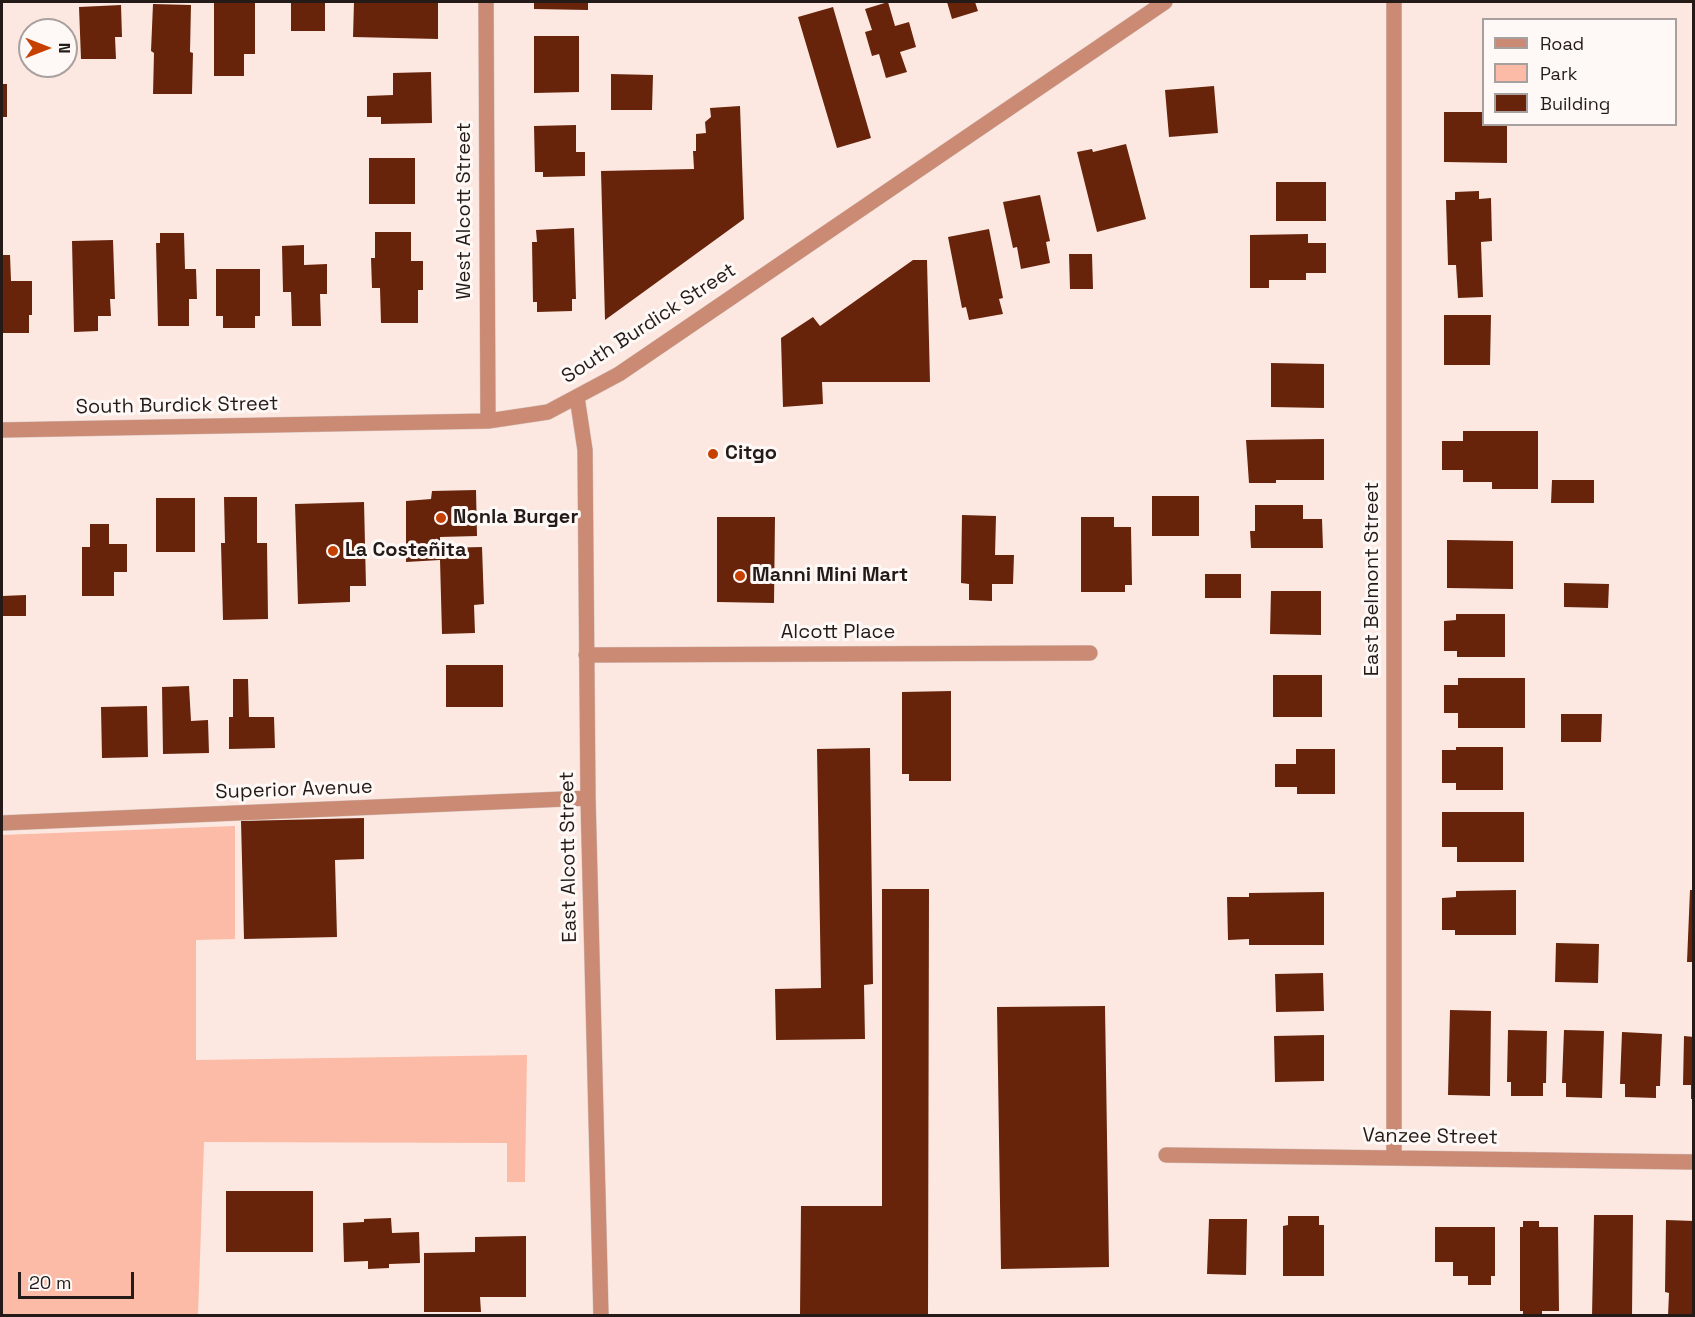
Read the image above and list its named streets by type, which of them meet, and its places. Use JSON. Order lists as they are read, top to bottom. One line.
{"streets":{"street":["West Alcott Street","South Burdick Street","East Belmont Street","Alcott Place","Superior Avenue","East Alcott Street","Vanzee Street"]},"crossings":[["West Alcott Street","South Burdick Street"],["South Burdick Street","East Alcott Street"],["East Belmont Street","Vanzee Street"],["Alcott Place","East Alcott Street"],["Superior Avenue","East Alcott Street"]],"places":["Citgo","Nonla Burger","La Costeñita","Manni Mini Mart"],"legend":["Road","Park","Building"],"scale_bar":"20 m","north":"right"}
